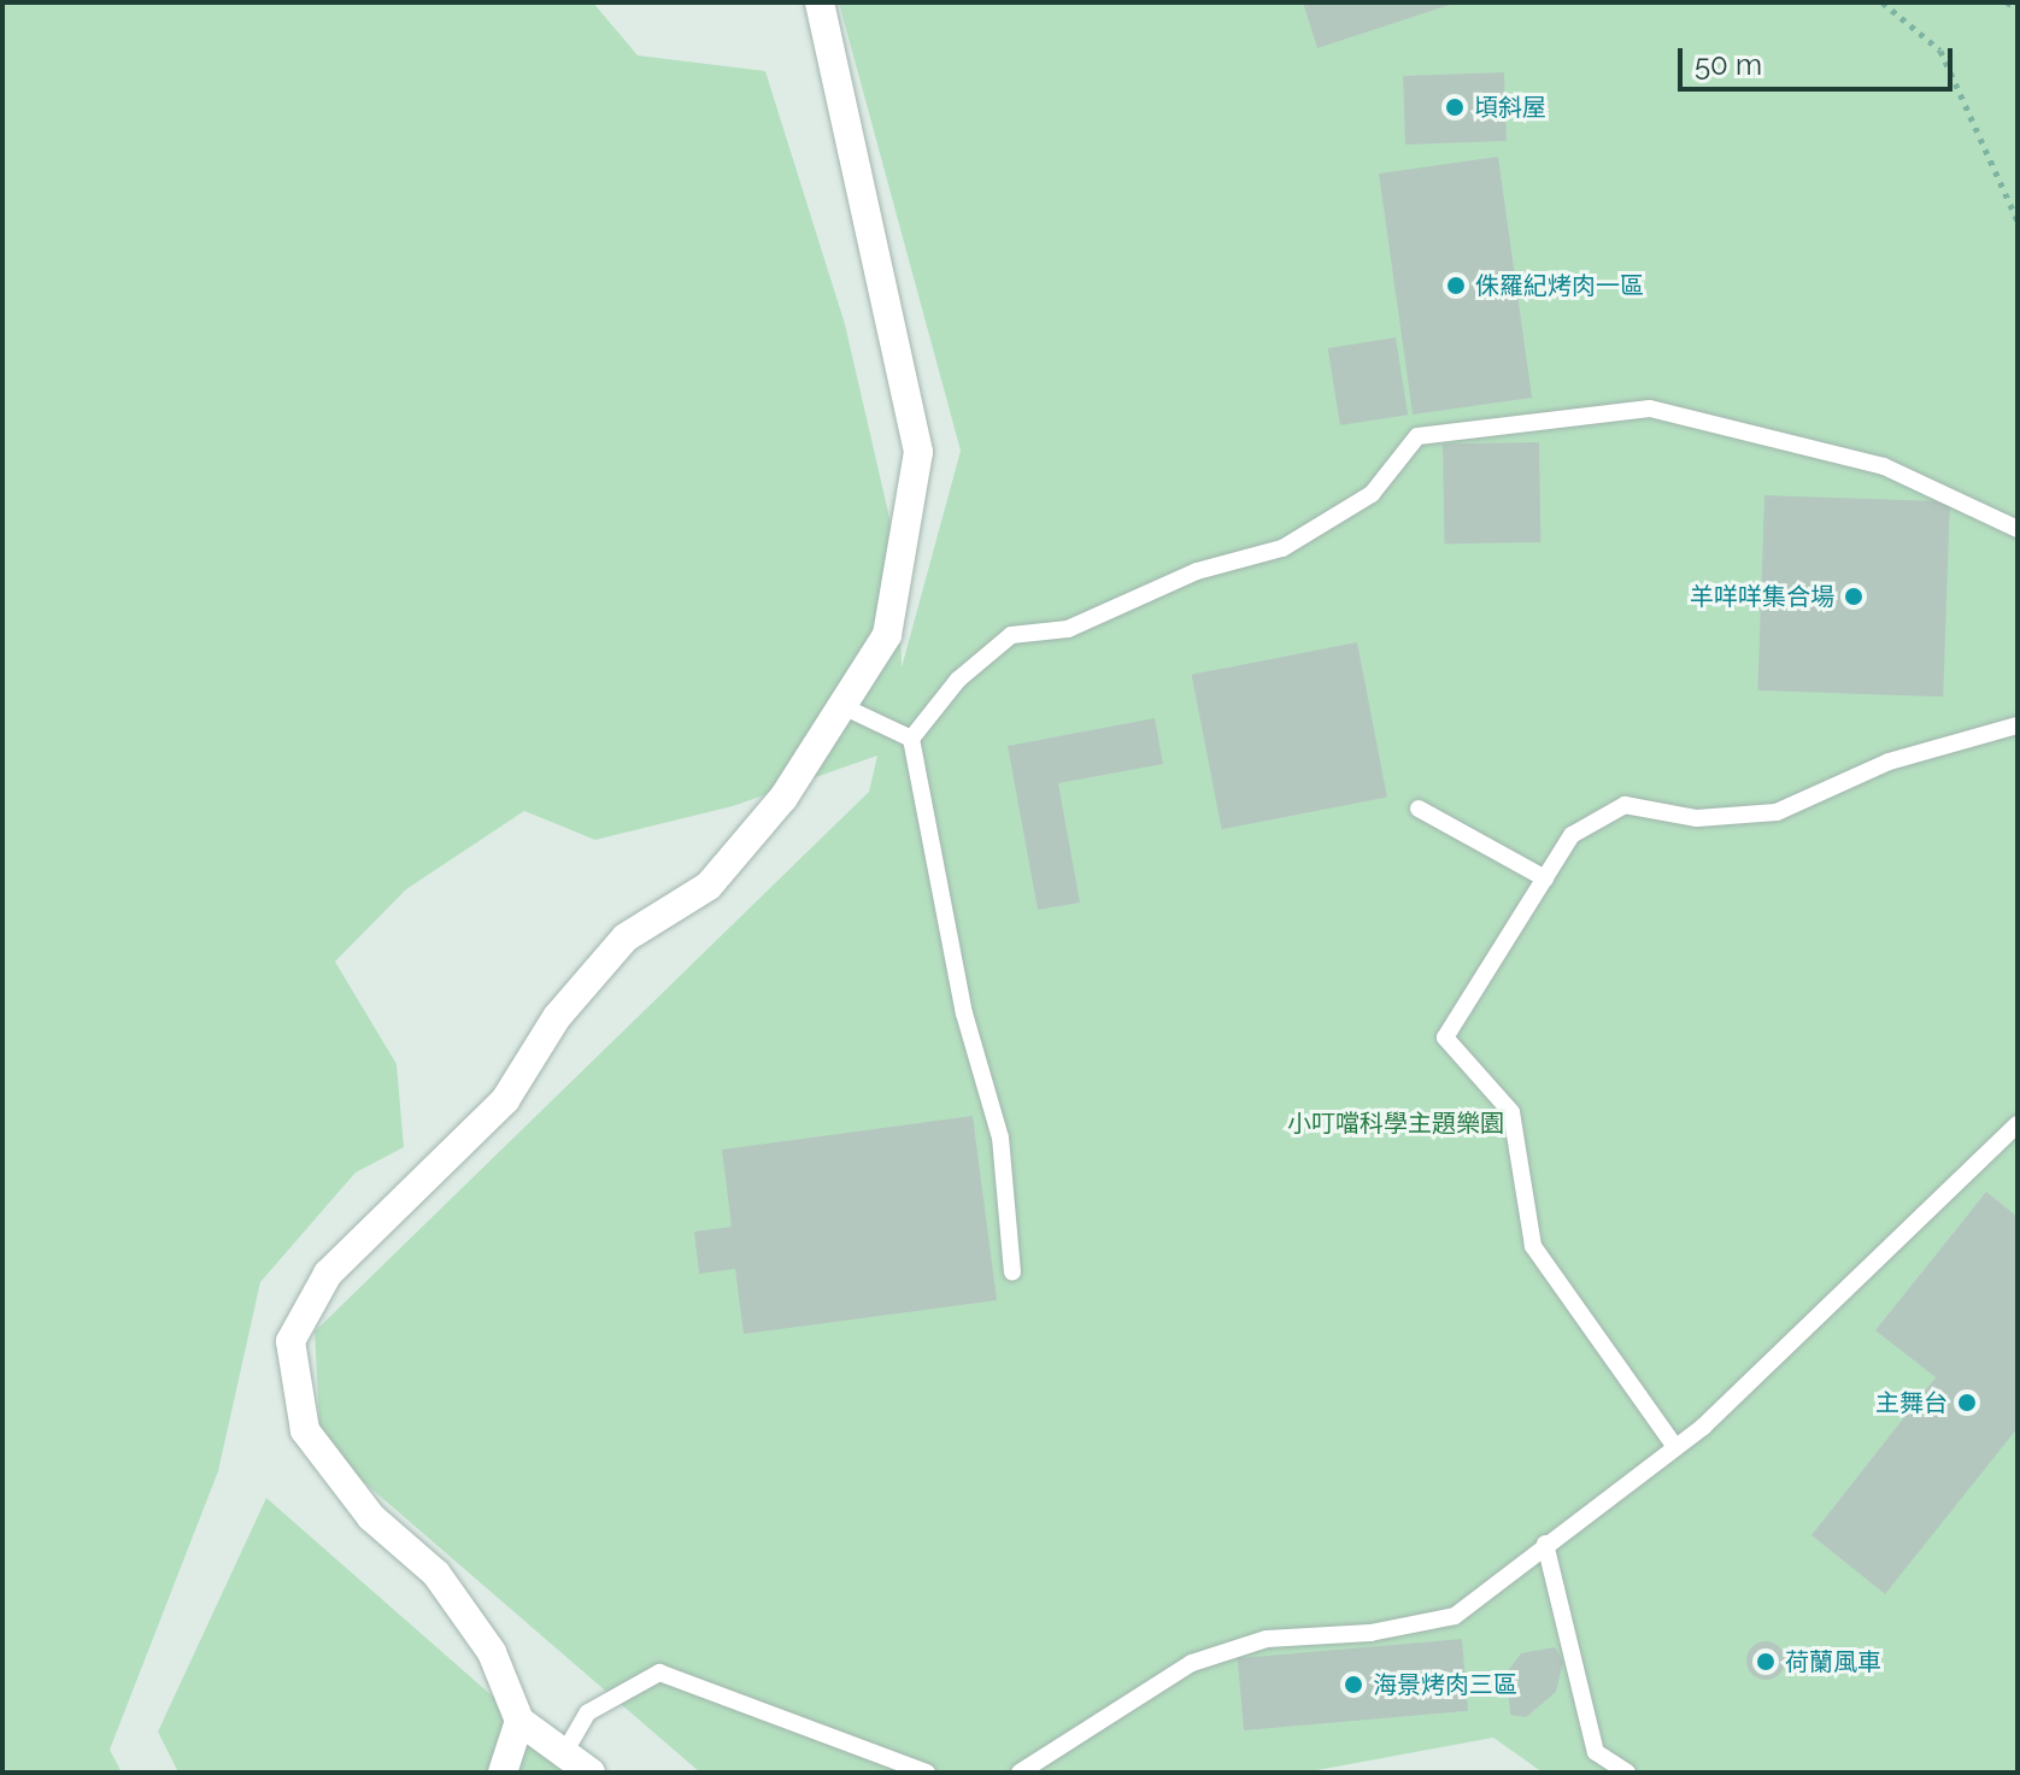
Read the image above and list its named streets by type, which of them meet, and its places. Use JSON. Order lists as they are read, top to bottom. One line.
{"parks":["小叮噹科學主題樂園"],"places":["頃斜屋","侏羅紀烤肉一區","羊咩咩集合場","主舞台","荷蘭風車","海景烤肉三區"],"scale_bar":"50 m"}
